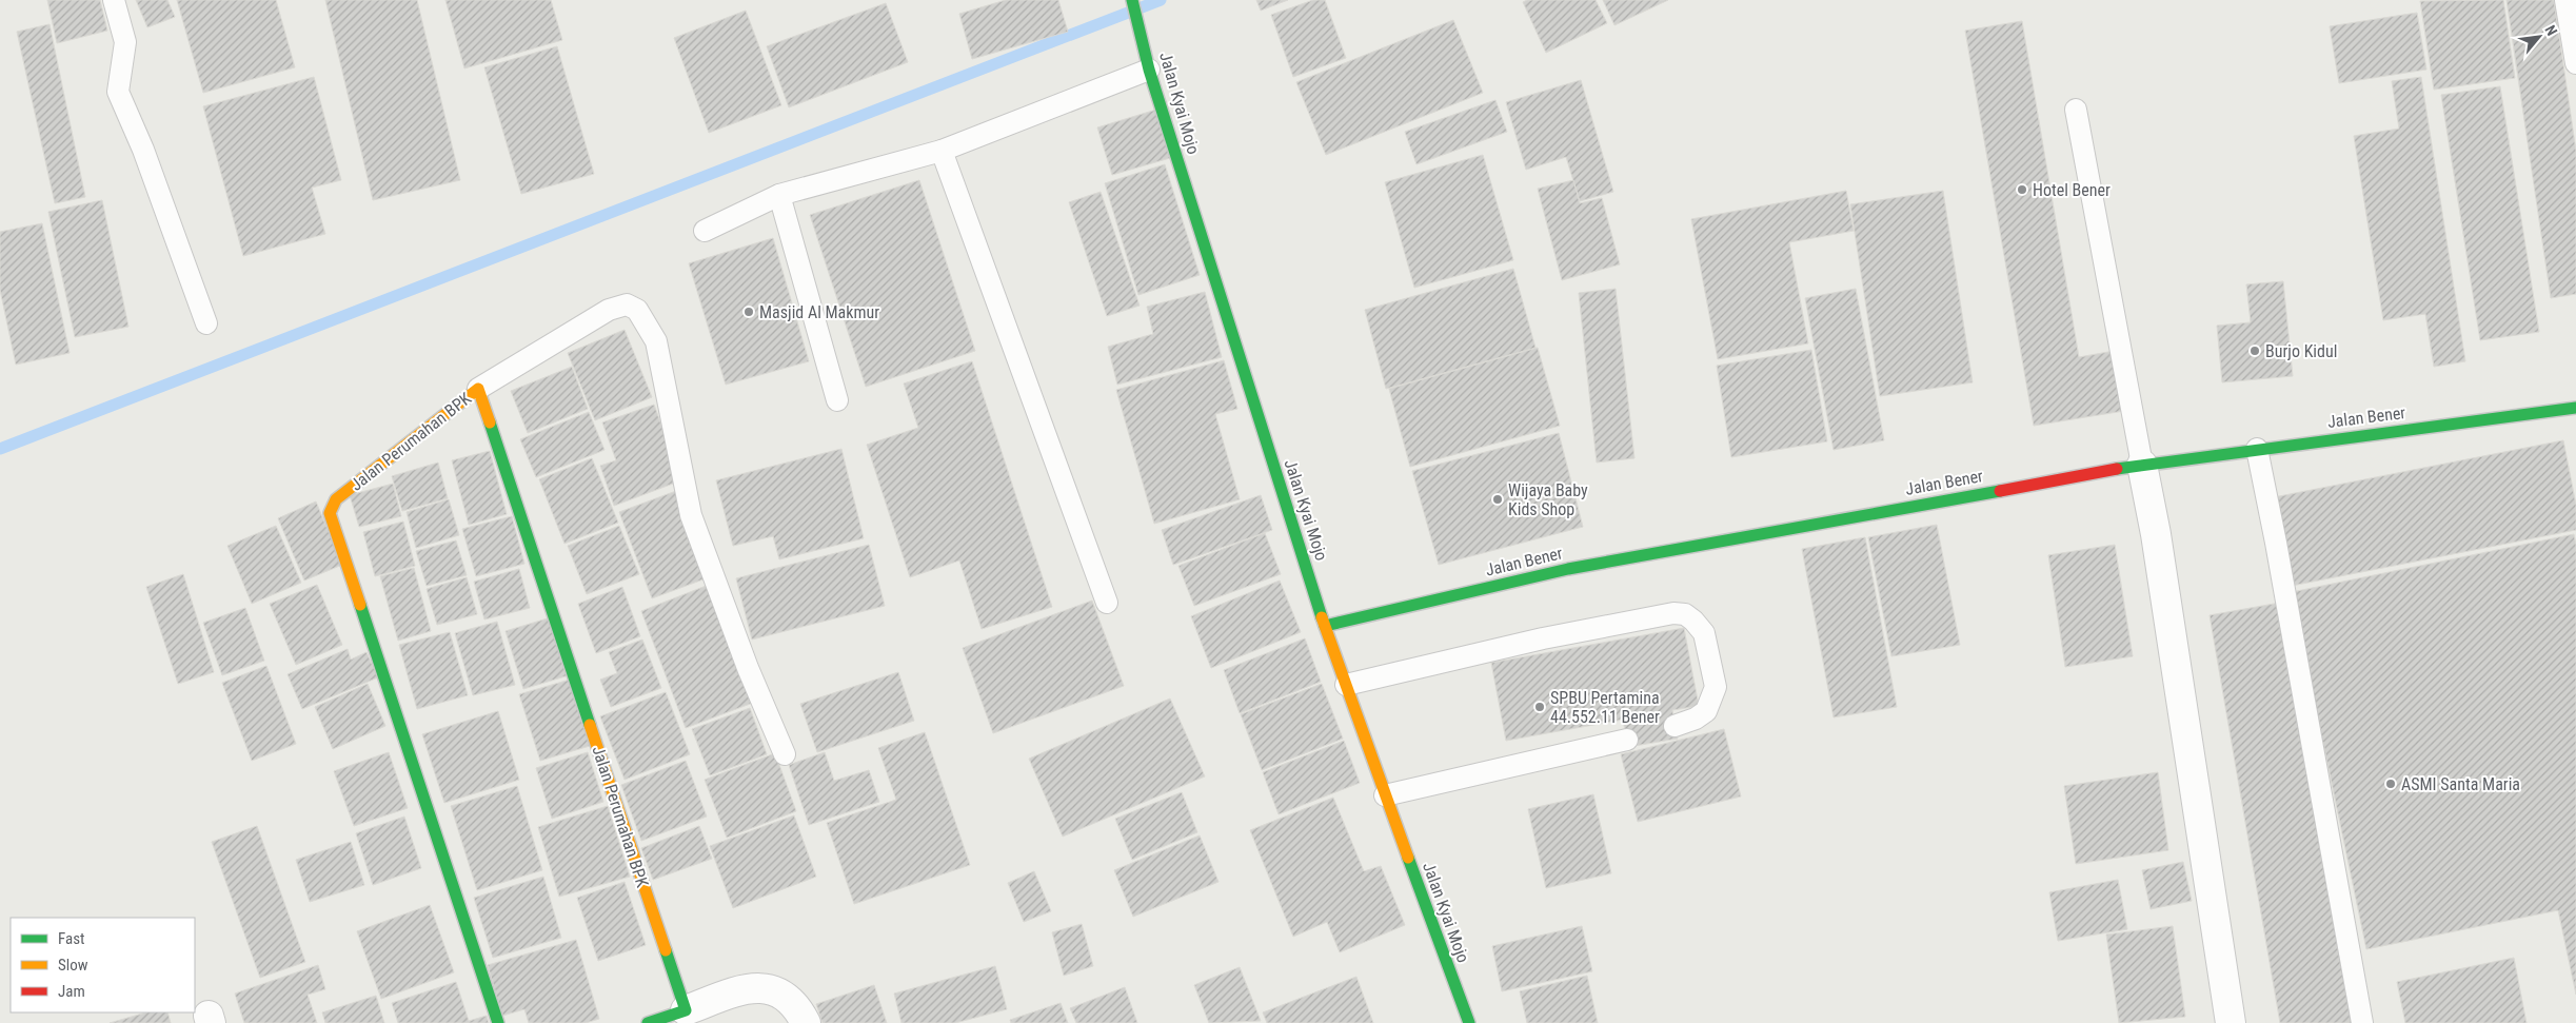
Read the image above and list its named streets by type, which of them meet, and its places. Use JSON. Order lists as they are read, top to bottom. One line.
{"streets":{"street":["Jalan Kyai Mojo","Jalan Bener","Jalan Perumahan BPK"]},"crossings":[["Jalan Kyai Mojo","Jalan Bener"]],"places":["Hotel Bener","Masjid Al Makmur","Burjo Kidul","Wijaya Baby Kids Shop","SPBU Pertamina 44.552.11 Bener","ASMI Santa Maria"],"legend":["Fast","Slow","Jam"],"north":"top right"}
